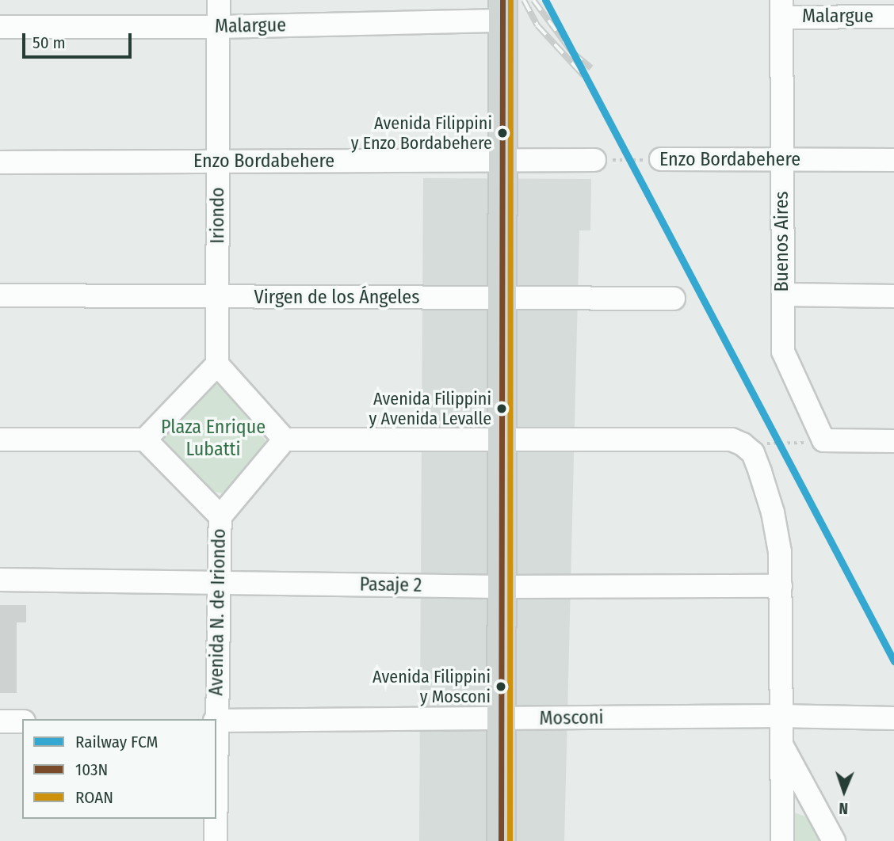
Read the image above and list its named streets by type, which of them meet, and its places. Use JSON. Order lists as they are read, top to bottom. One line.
{"streets":{"street":["Malargue","Enzo Bordabehere","Iriondo","Buenos Aires","Virgen de los Ángeles","Pasaje 2","Avenida N. de Iriondo","Mosconi"]},"crossings":[["Malargue","Iriondo"],["Malargue","Buenos Aires"],["Enzo Bordabehere","Iriondo"],["Enzo Bordabehere","Buenos Aires"],["Iriondo","Virgen de los Ángeles"],["Pasaje 2","Avenida N. de Iriondo"]],"parks":["Plaza Enrique Lubatti"],"places":["Avenida Filippini y Enzo Bordabehere","Avenida Filippini y Avenida Levalle","Avenida Filippini y Mosconi"],"lines":["rail line FCM","transit line 103N","transit line ROAN"],"legend":["Railway FCM","103N","ROAN"],"scale_bar":"50 m","north":"bottom"}
